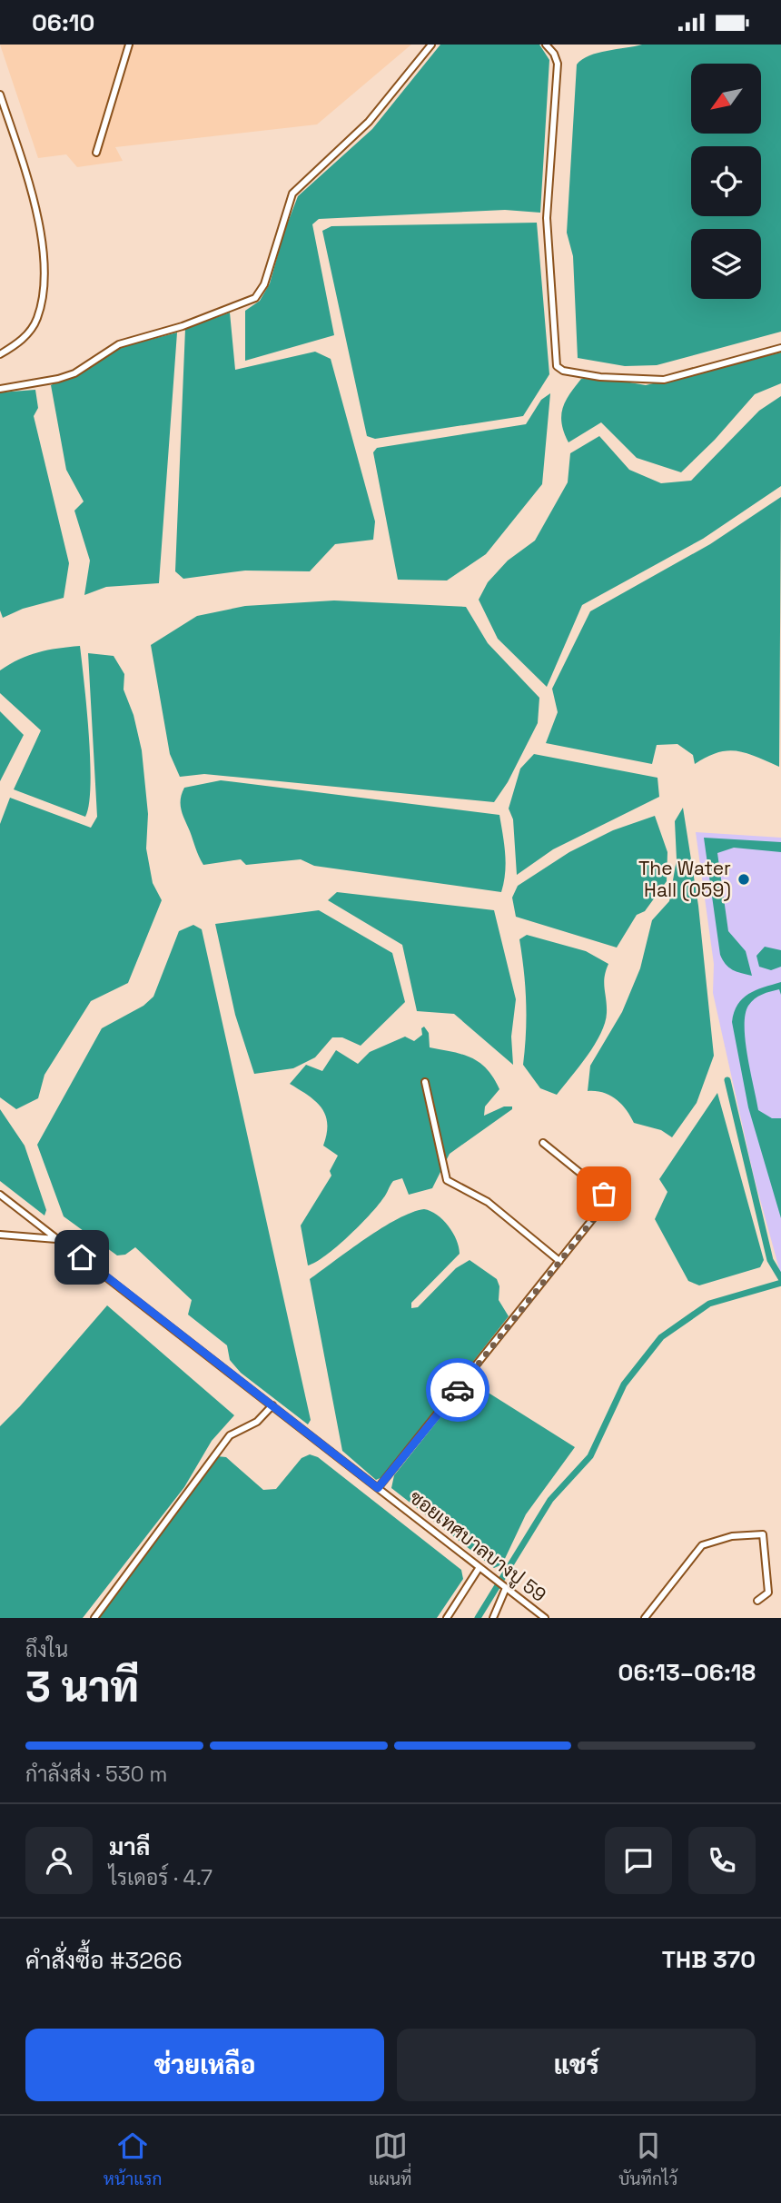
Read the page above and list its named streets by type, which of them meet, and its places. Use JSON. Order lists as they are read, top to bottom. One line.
{"streets":{"street":["ซอยเทศบาลบางปู 59"]},"places":["The Water Hall (059)"],"north":"bottom left","page":{"status":"06:10","heading":["3 นาที","ถึงใน","06:13–06:18"],"panel":["มาลี","ไรเดอร์ · 4.7","คำสั่งซื้อ #3266","THB 370"],"bar":"กำลังส่ง · 530 m","buttons":["ช่วยเหลือ","แชร์"],"tabs":["หน้าแรก","แผนที่","บันทึกไว้"]}}
